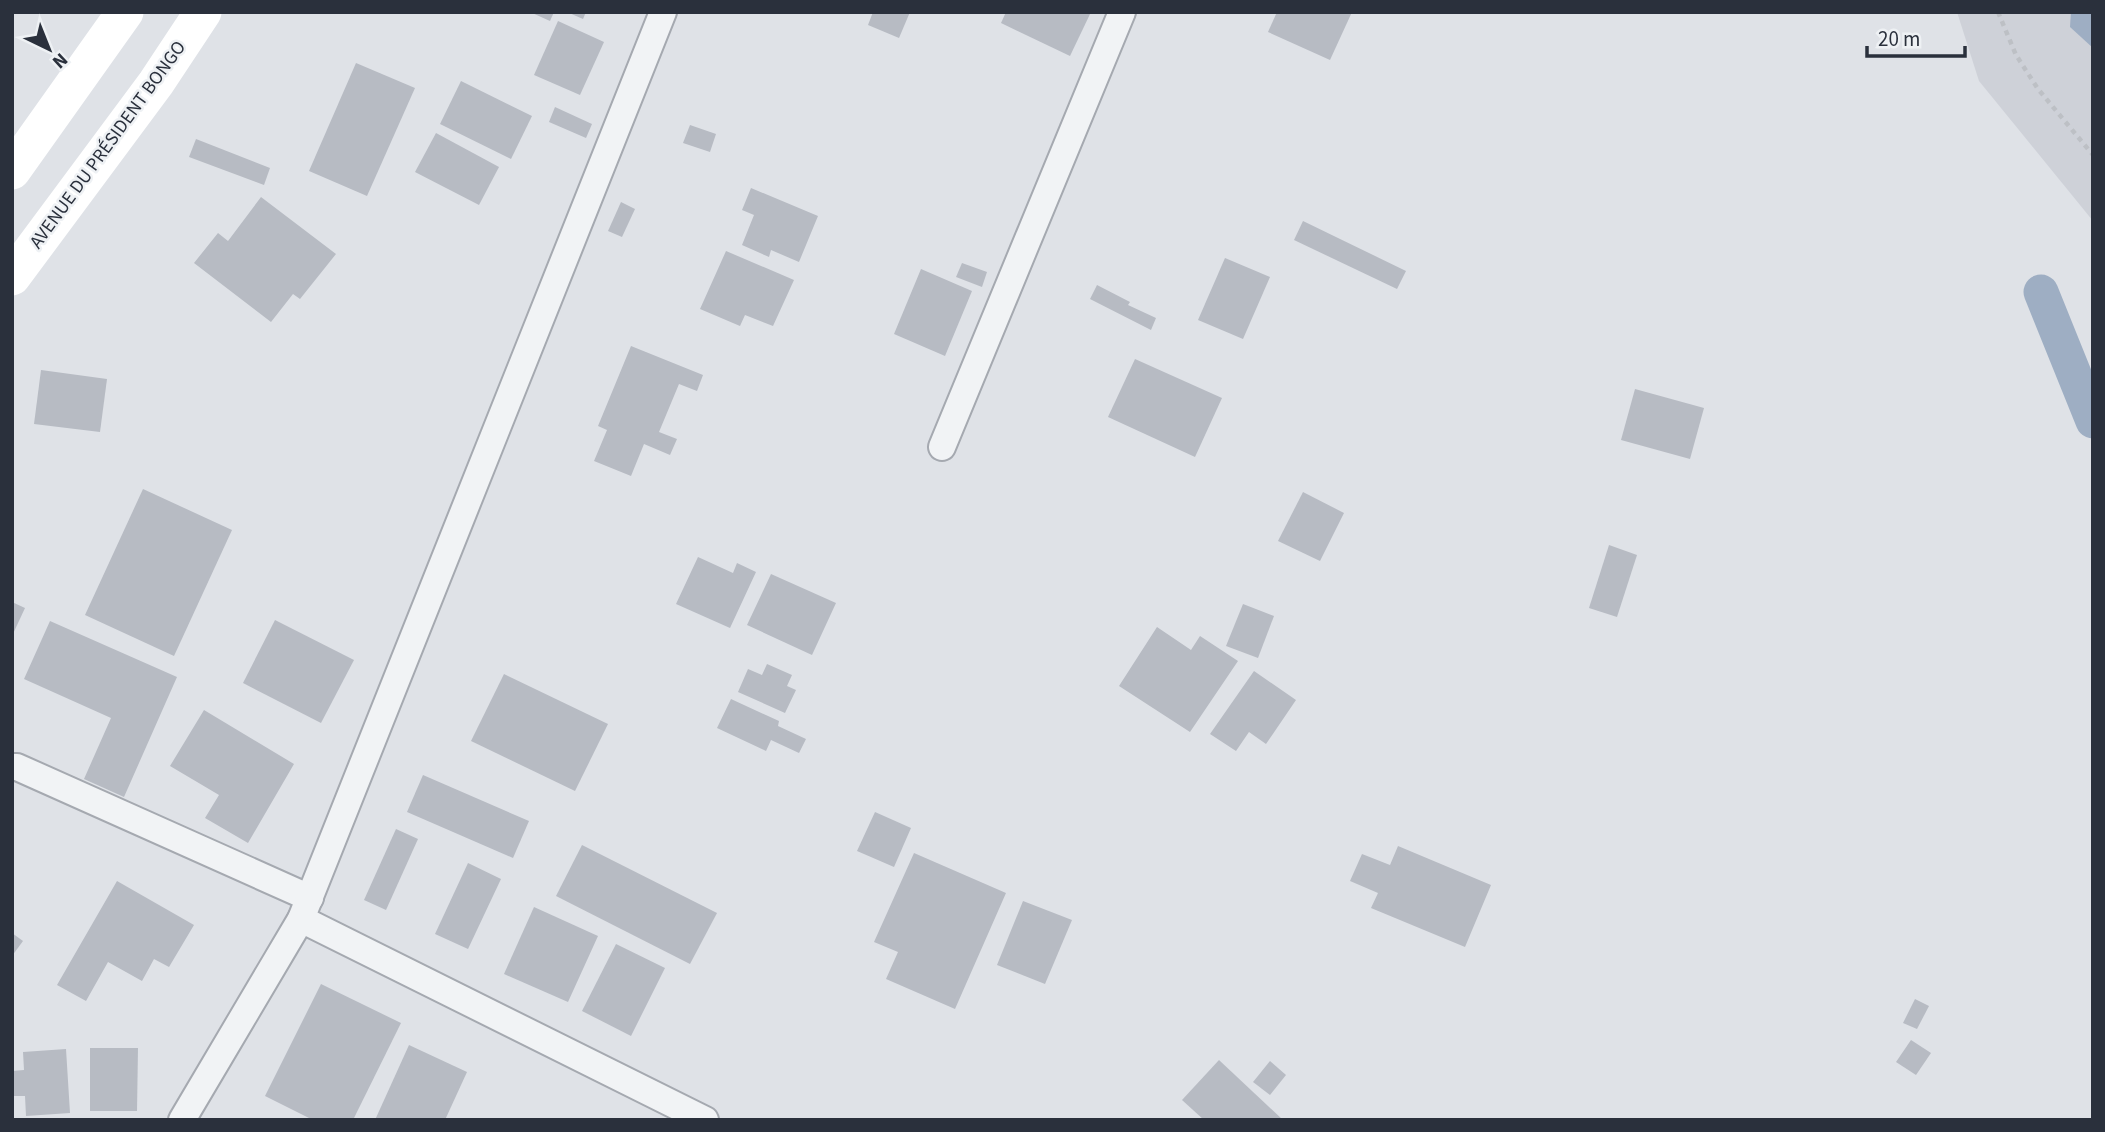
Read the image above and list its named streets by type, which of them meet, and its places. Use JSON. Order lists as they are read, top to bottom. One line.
{"streets":{"street":["AVENUE DU PRÉSIDENT BONGO"]},"scale_bar":"20 m","north":"bottom right"}
